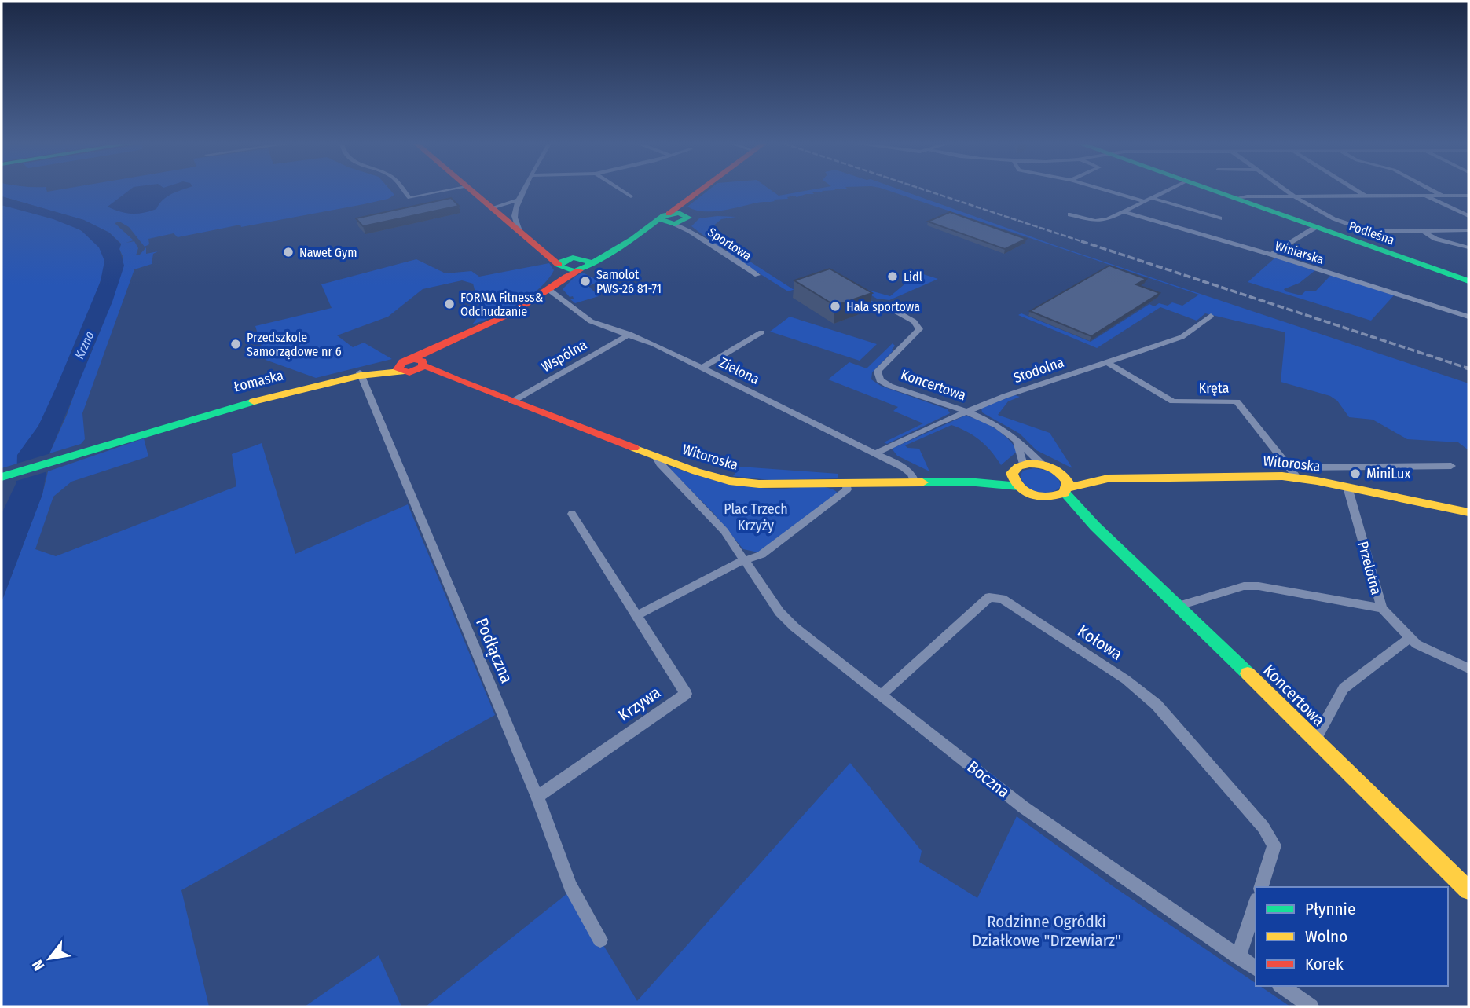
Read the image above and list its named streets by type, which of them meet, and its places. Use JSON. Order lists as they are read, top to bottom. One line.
{"streets":{"street":["Podleśna","Sportowa","Winiarska","Wspólna","Stodolna","Zielona","Łomaska","Koncertowa","Kręta","Witoroska","Przelotna","Kołowa","Podłączna","Krzywa","Boczna"]},"crossings":[["Wspólna","Zielona"],["Wspólna","Witoroska"],["Stodolna","Zielona"],["Stodolna","Koncertowa"],["Stodolna","Kręta"],["Zielona","Witoroska"],["Łomaska","Witoroska"],["Łomaska","Podłączna"],["Koncertowa","Witoroska"],["Kręta","Witoroska"],["Witoroska","Przelotna"],["Witoroska","Podłączna"],["Kołowa","Boczna"],["Podłączna","Krzywa"]],"water":["Krzna"],"parks":["Plac Trzech Krzyży","Rodzinne Ogródki Działkowe \"Drzewiarz\""],"places":["Nawet Gym","Lidl","Samolot PWS-26 81-71","FORMA Fitness& Odchudzanie","Hala sportowa","Przedszkole Samorządowe nr 6","MiniLux"],"legend":["Płynnie","Wolno","Korek"],"north":"bottom left"}
